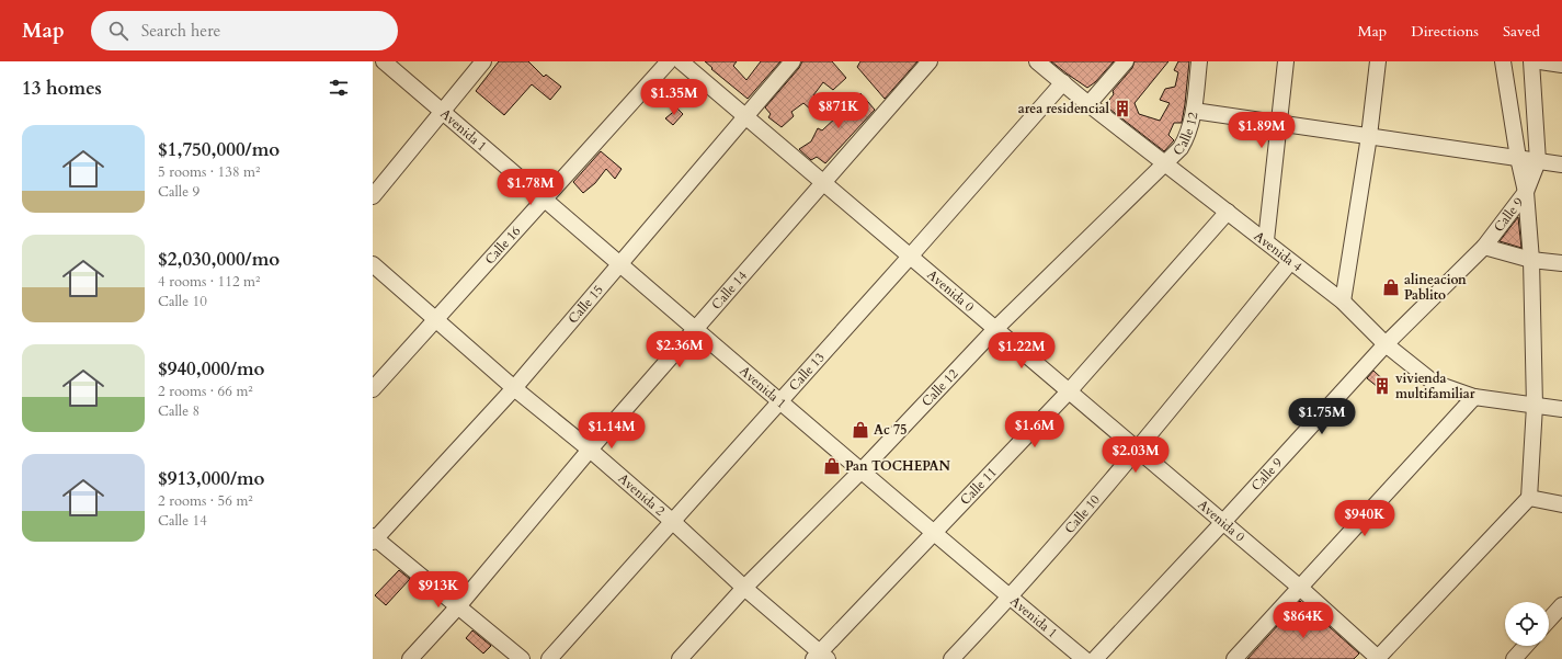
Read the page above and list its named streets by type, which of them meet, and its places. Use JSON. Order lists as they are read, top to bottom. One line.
{"streets":{"street":["Avenida 1","Calle 12","Calle 9","Calle 16","Avenida 4","Calle 14","Avenida 0","Calle 15","Calle 13","Calle 11","Avenida 2","Calle 10"]},"crossings":[["Avenida 1","Calle 12"],["Avenida 1","Calle 16"],["Avenida 1","Calle 14"],["Avenida 1","Calle 15"],["Avenida 1","Calle 13"],["Avenida 1","Calle 11"],["Avenida 1","Calle 10"],["Calle 12","Avenida 4"],["Calle 12","Avenida 0"],["Calle 12","Avenida 2"],["Calle 9","Avenida 4"],["Calle 9","Avenida 0"],["Calle 16","Avenida 2"],["Avenida 4","Calle 13"],["Avenida 4","Calle 11"],["Avenida 4","Calle 10"],["Calle 14","Avenida 0"],["Calle 14","Avenida 2"],["Avenida 0","Calle 15"],["Avenida 0","Calle 13"],["Avenida 0","Calle 11"],["Avenida 0","Calle 10"],["Calle 15","Avenida 2"],["Calle 13","Avenida 2"],["Calle 11","Avenida 2"]],"places":{"building":["area residencial","vivienda multifamiliar"],"shop":["alineacion Pablito","Ac 75","Pan TOCHEPAN"]},"page":{"header":"Map","search":"Search here","nav":["Map","Directions","Saved"],"heading":"13 homes","price":["$1.35M","$871K","$1.89M","$1.78M","$2.36M","$1.22M","$1.75M","$1.6M","$1.14M","$2.03M","$940K","$913K","$864K"],"list":[{"name":"$1,750,000/mo","note":"5 rooms · 138 m² · Calle 9"},{"name":"$2,030,000/mo","note":"4 rooms · 112 m² · Calle 10"},{"name":"$940,000/mo","note":"2 rooms · 66 m² · Calle 8"},{"name":"$913,000/mo","note":"2 rooms · 56 m² · Calle 14"}]}}
